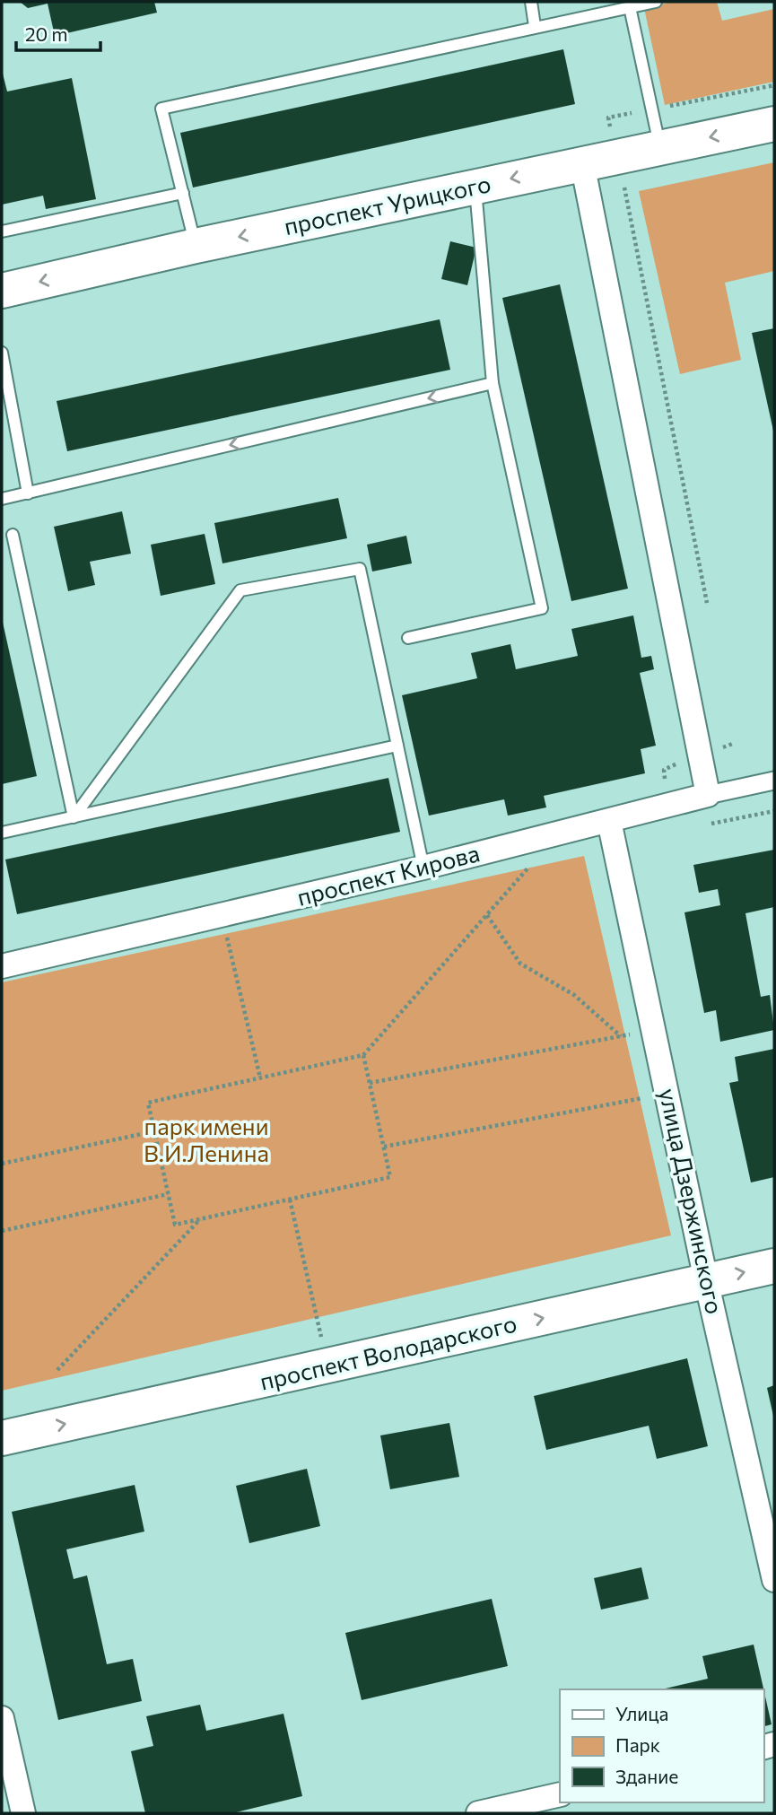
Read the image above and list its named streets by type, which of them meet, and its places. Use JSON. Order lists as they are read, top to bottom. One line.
{"streets":{"main road":["проспект Урицкого","проспект Володарского"],"street":["проспект Кирова","улица Дзержинского"]},"crossings":[["проспект Кирова","улица Дзержинского"],["улица Дзержинского","проспект Володарского"]],"one_way":["проспект Урицкого","проспект Володарского"],"parks":["парк имени В.И.Ленина"],"legend":["Улица","Парк","Здание"],"scale_bar":"20 m"}
